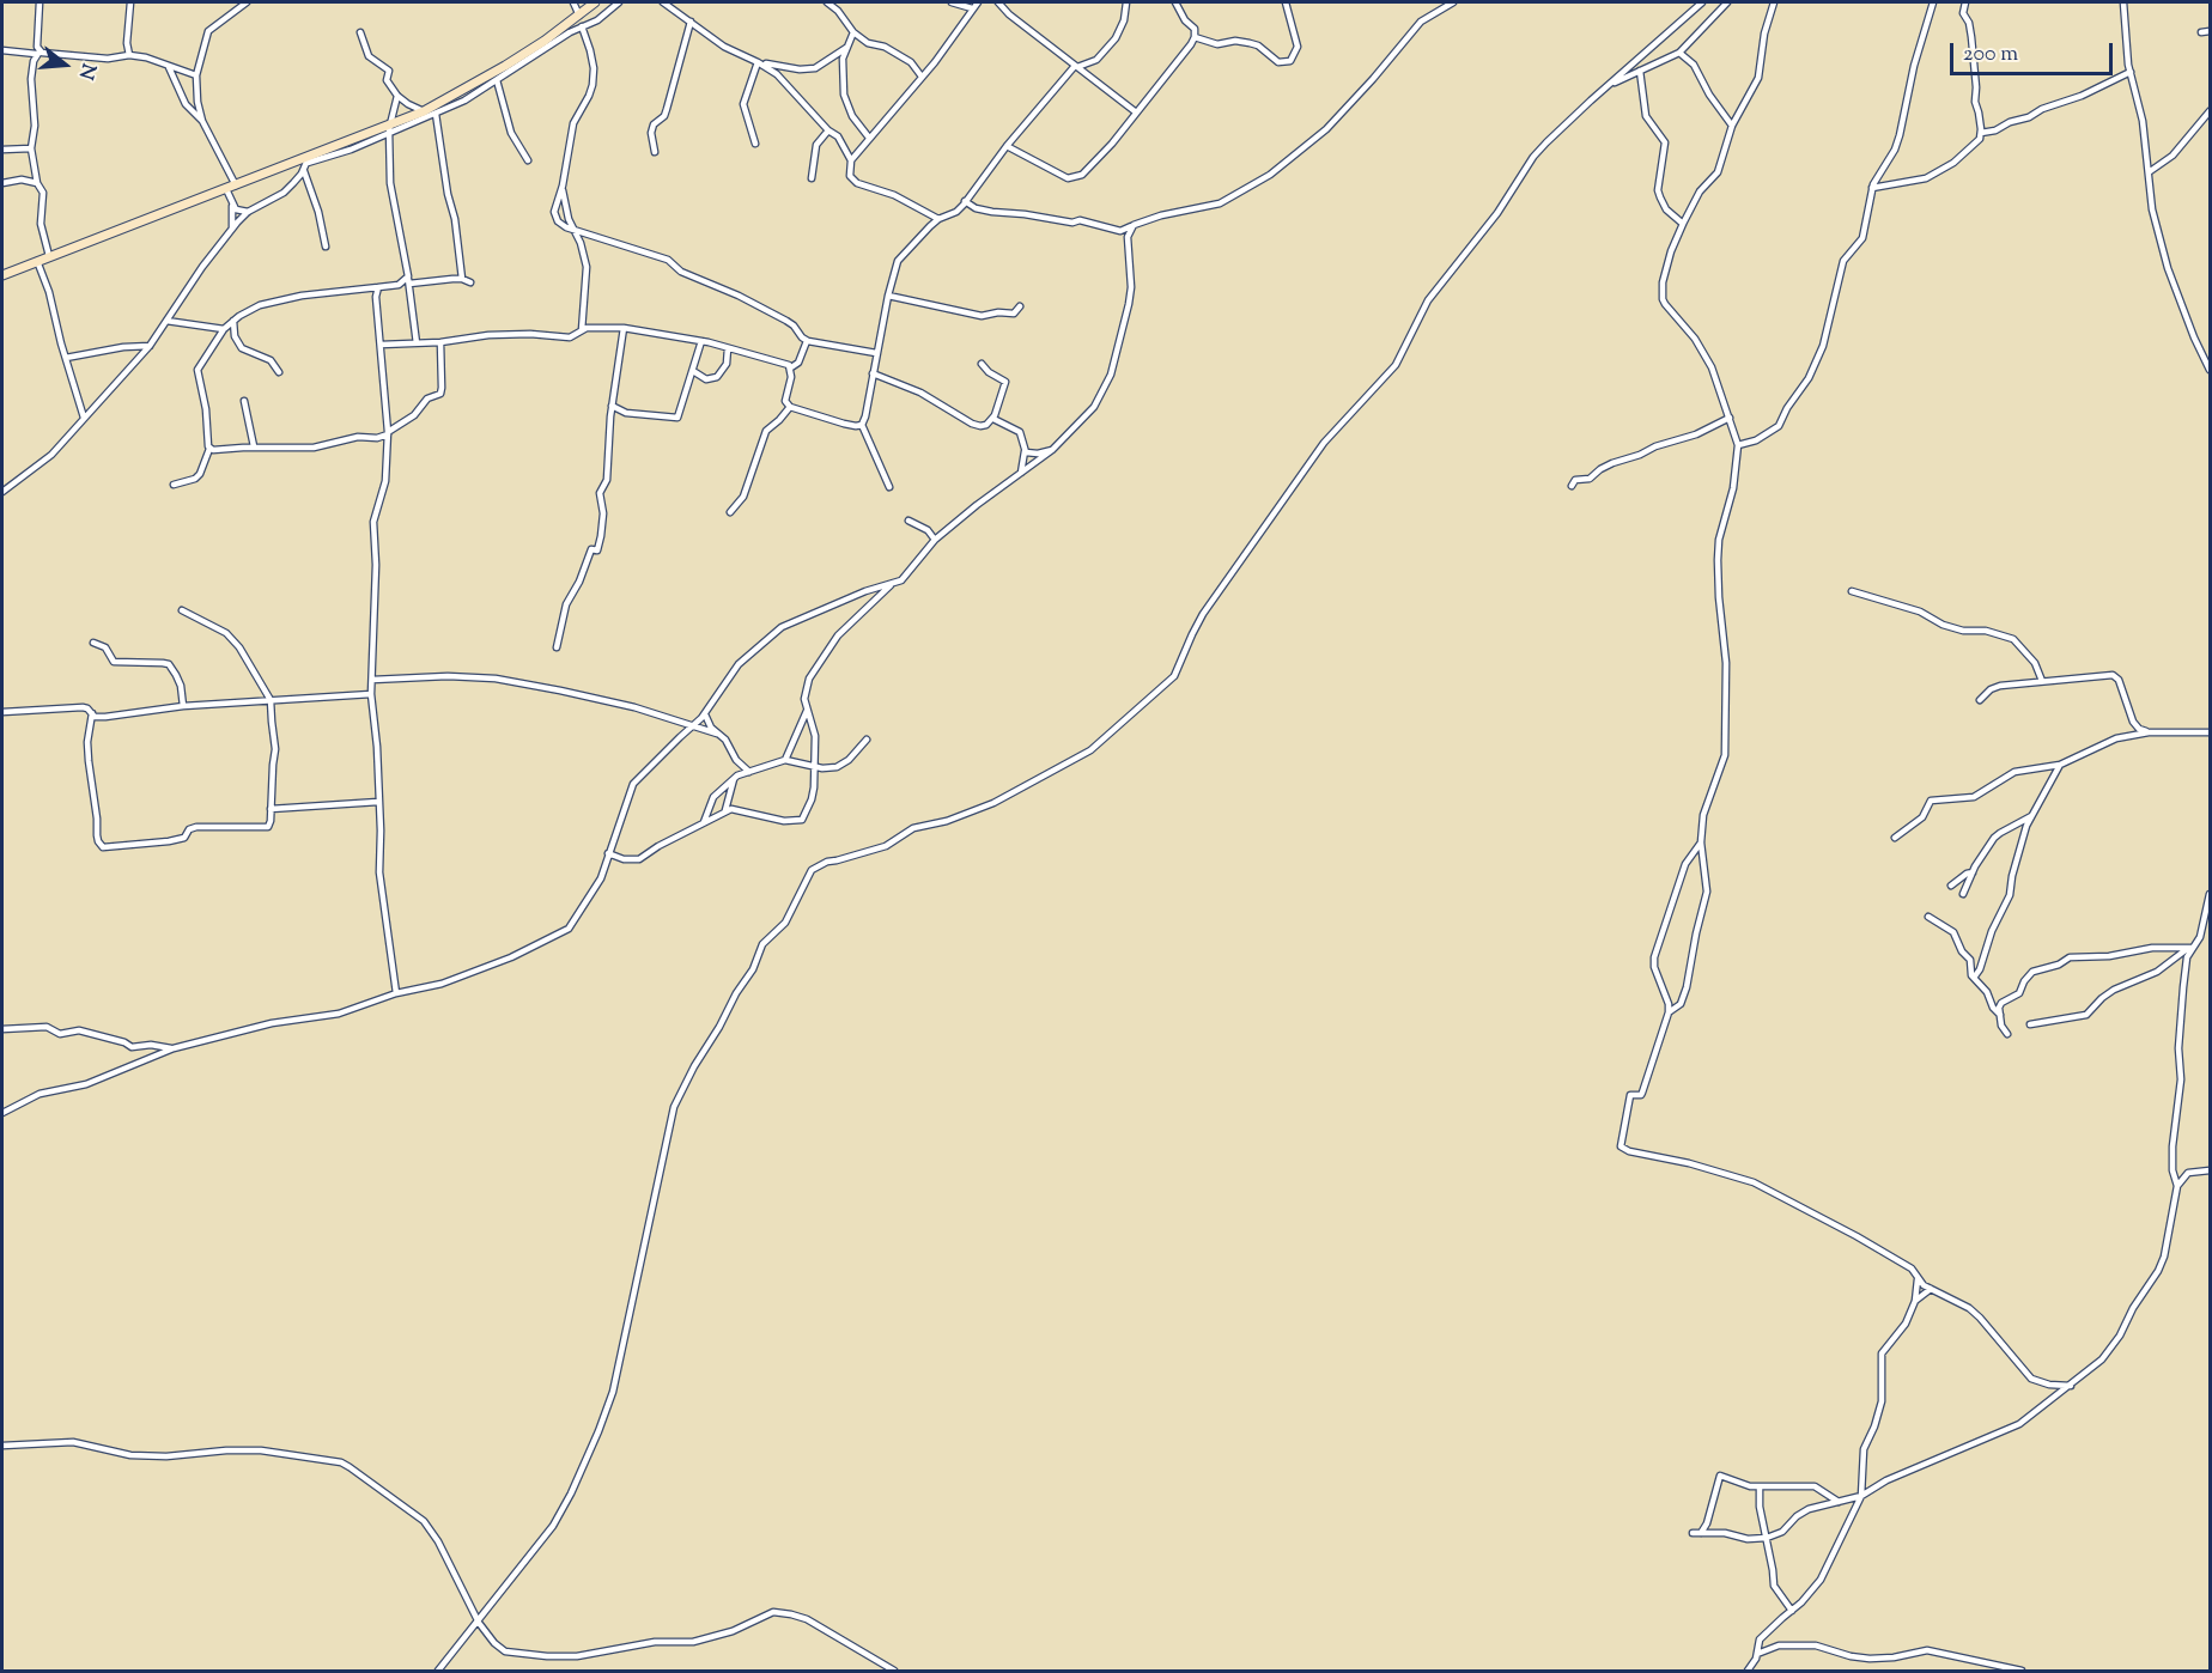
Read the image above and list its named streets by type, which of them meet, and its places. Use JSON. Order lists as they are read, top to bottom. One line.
{"scale_bar":"200 m","north":"right"}
